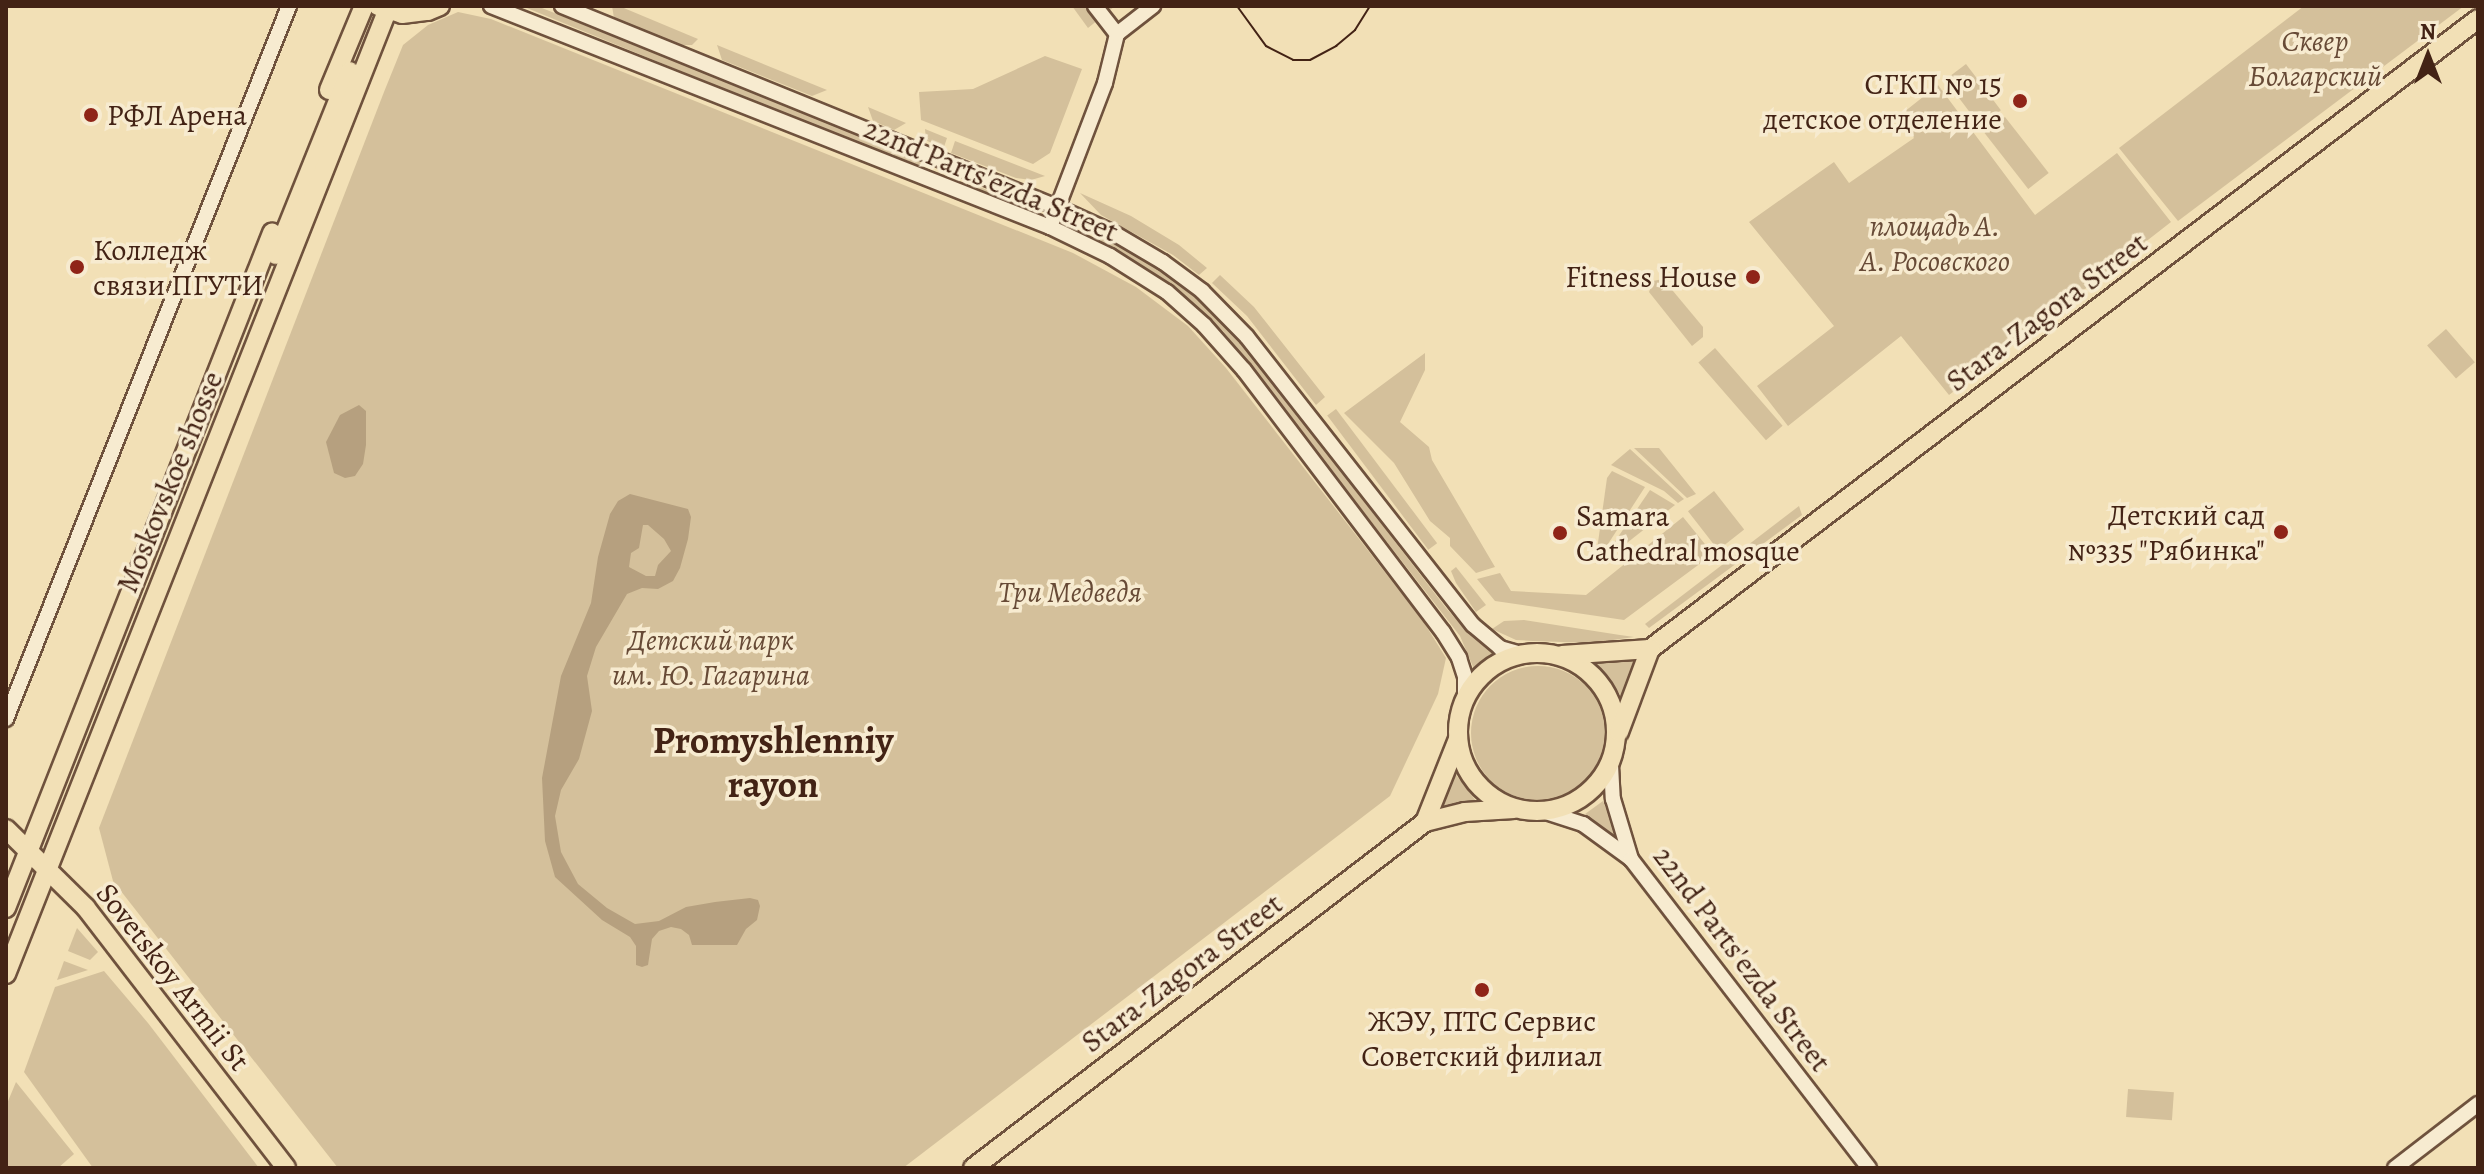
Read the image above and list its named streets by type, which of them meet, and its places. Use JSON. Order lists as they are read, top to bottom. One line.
{"streets":{"main road":["Stara-Zagora Street","Moskovskoe shosse","Sovetskoy Armii St"],"street":["22nd Parts'ezda Street"]},"crossings":[["22nd Parts'ezda Street","Stara-Zagora Street"],["Moskovskoe shosse","Sovetskoy Armii St"]],"districts":["Promyshlenniy rayon"],"parks":["Сквер Болгарский","площадь А. А. Росовского","Три Медведя","Детский парк им. Ю. Гагарина"],"places":["СГКП № 15 детское отделение","РФЛ Арена","Колледж связи ПГУТИ","Fitness House","Детский сад №335 \"Рябинка\"","Samara Cathedral mosque","ЖЭУ, ПТС Сервис Советский филиал"],"north":"top"}
